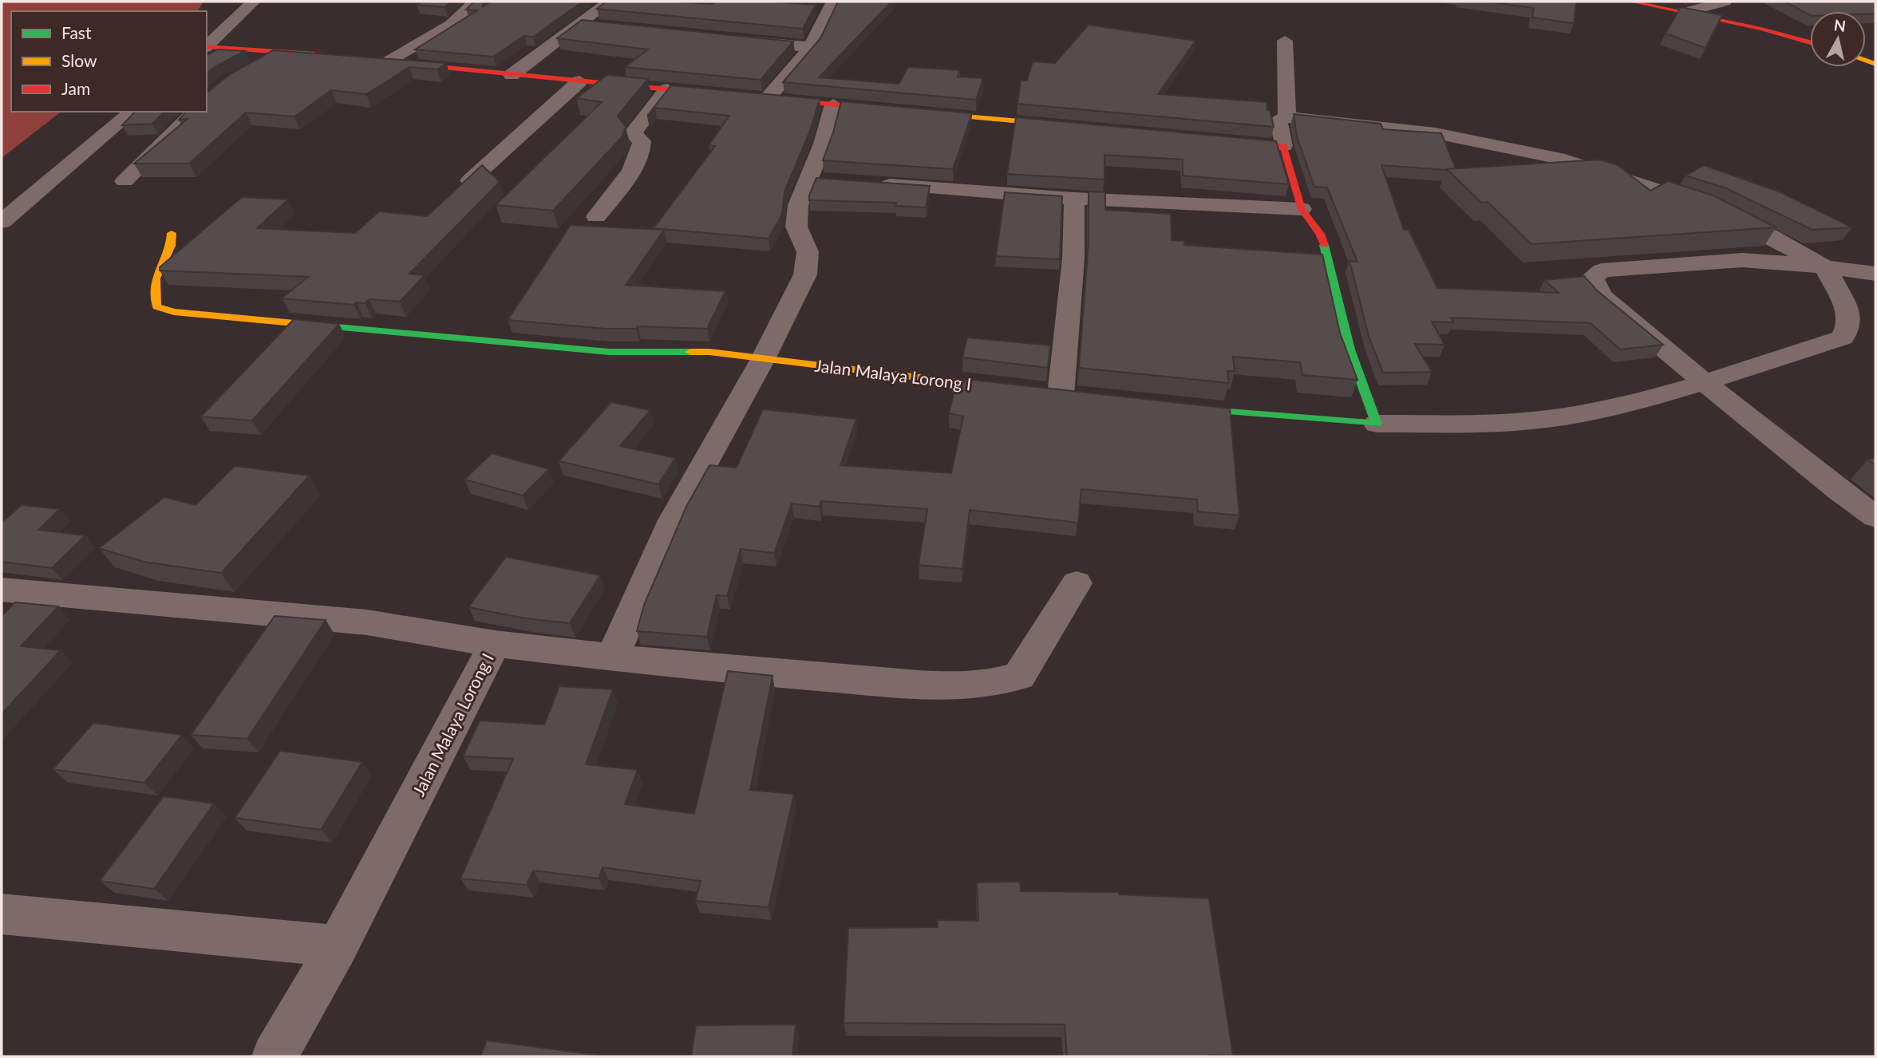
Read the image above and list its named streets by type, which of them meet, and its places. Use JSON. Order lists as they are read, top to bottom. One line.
{"streets":{"street":["Jalan Malaya Lorong I"]},"legend":["Fast","Slow","Jam"],"north":"top"}
